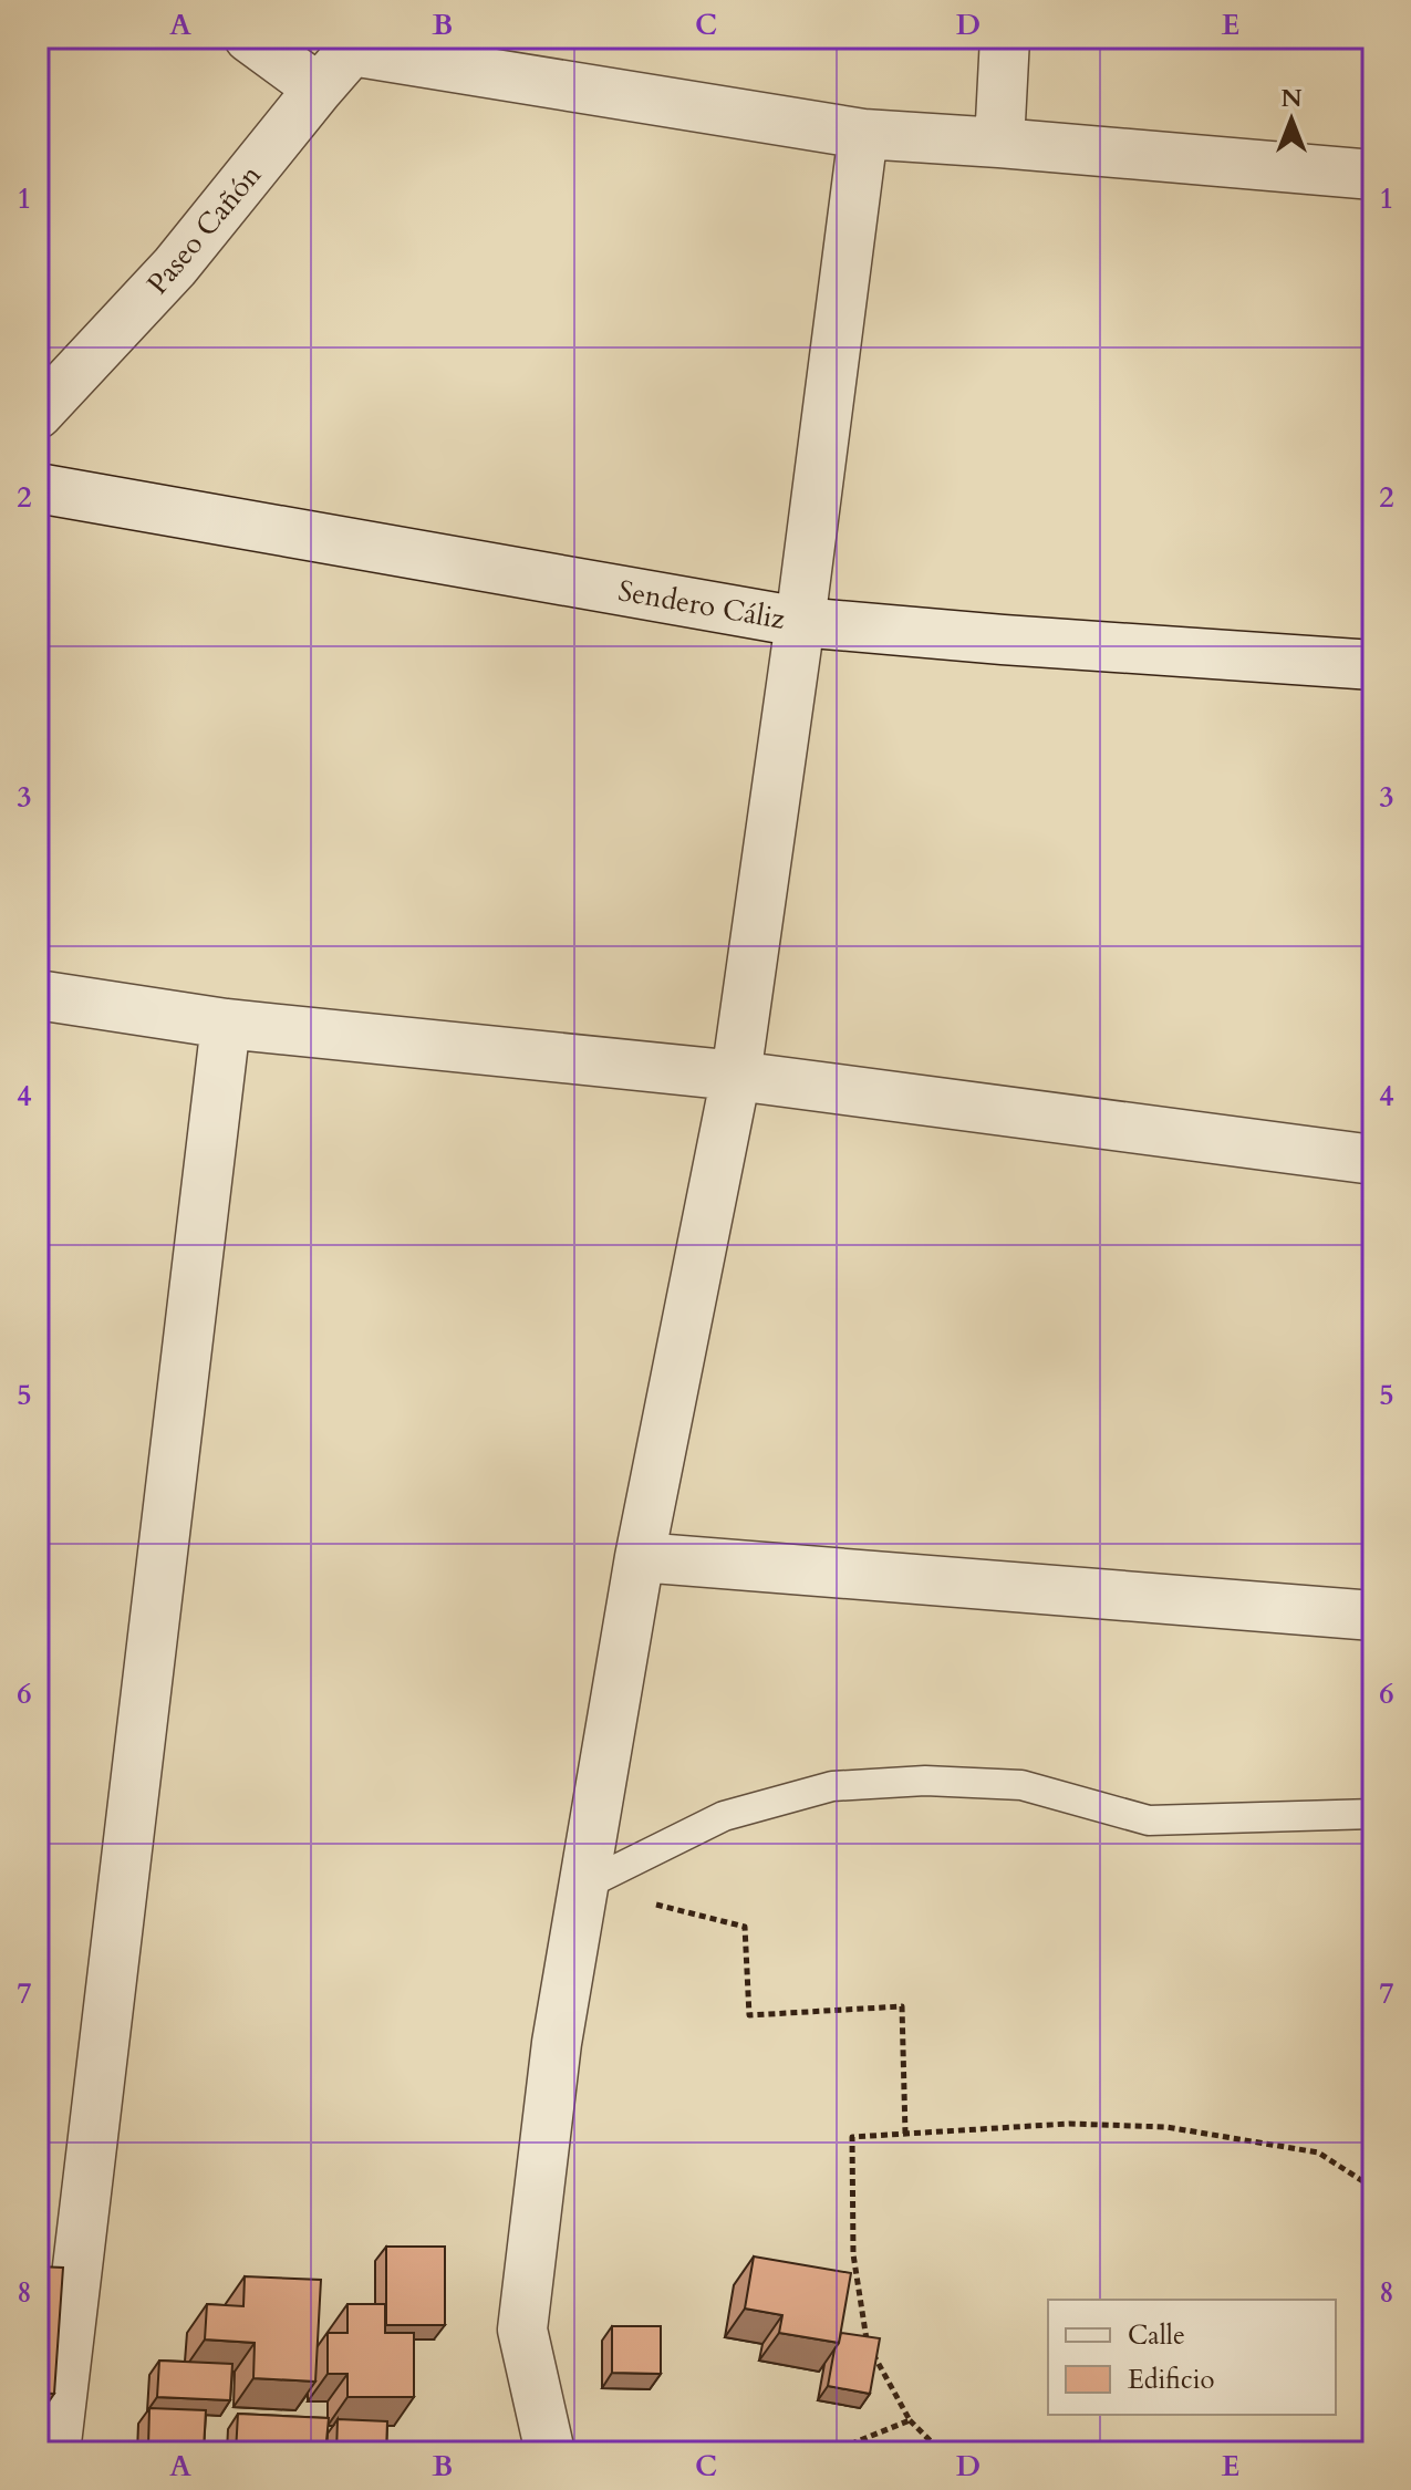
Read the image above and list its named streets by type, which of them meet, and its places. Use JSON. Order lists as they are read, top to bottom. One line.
{"streets":{"street":["Paseo Cañón","Sendero Cáliz"]},"legend":["Calle","Edificio"],"north":"top","grid":{"columns":["A","B","C","D","E"],"rows":["1","2","3","4","5","6","7","8"]}}
